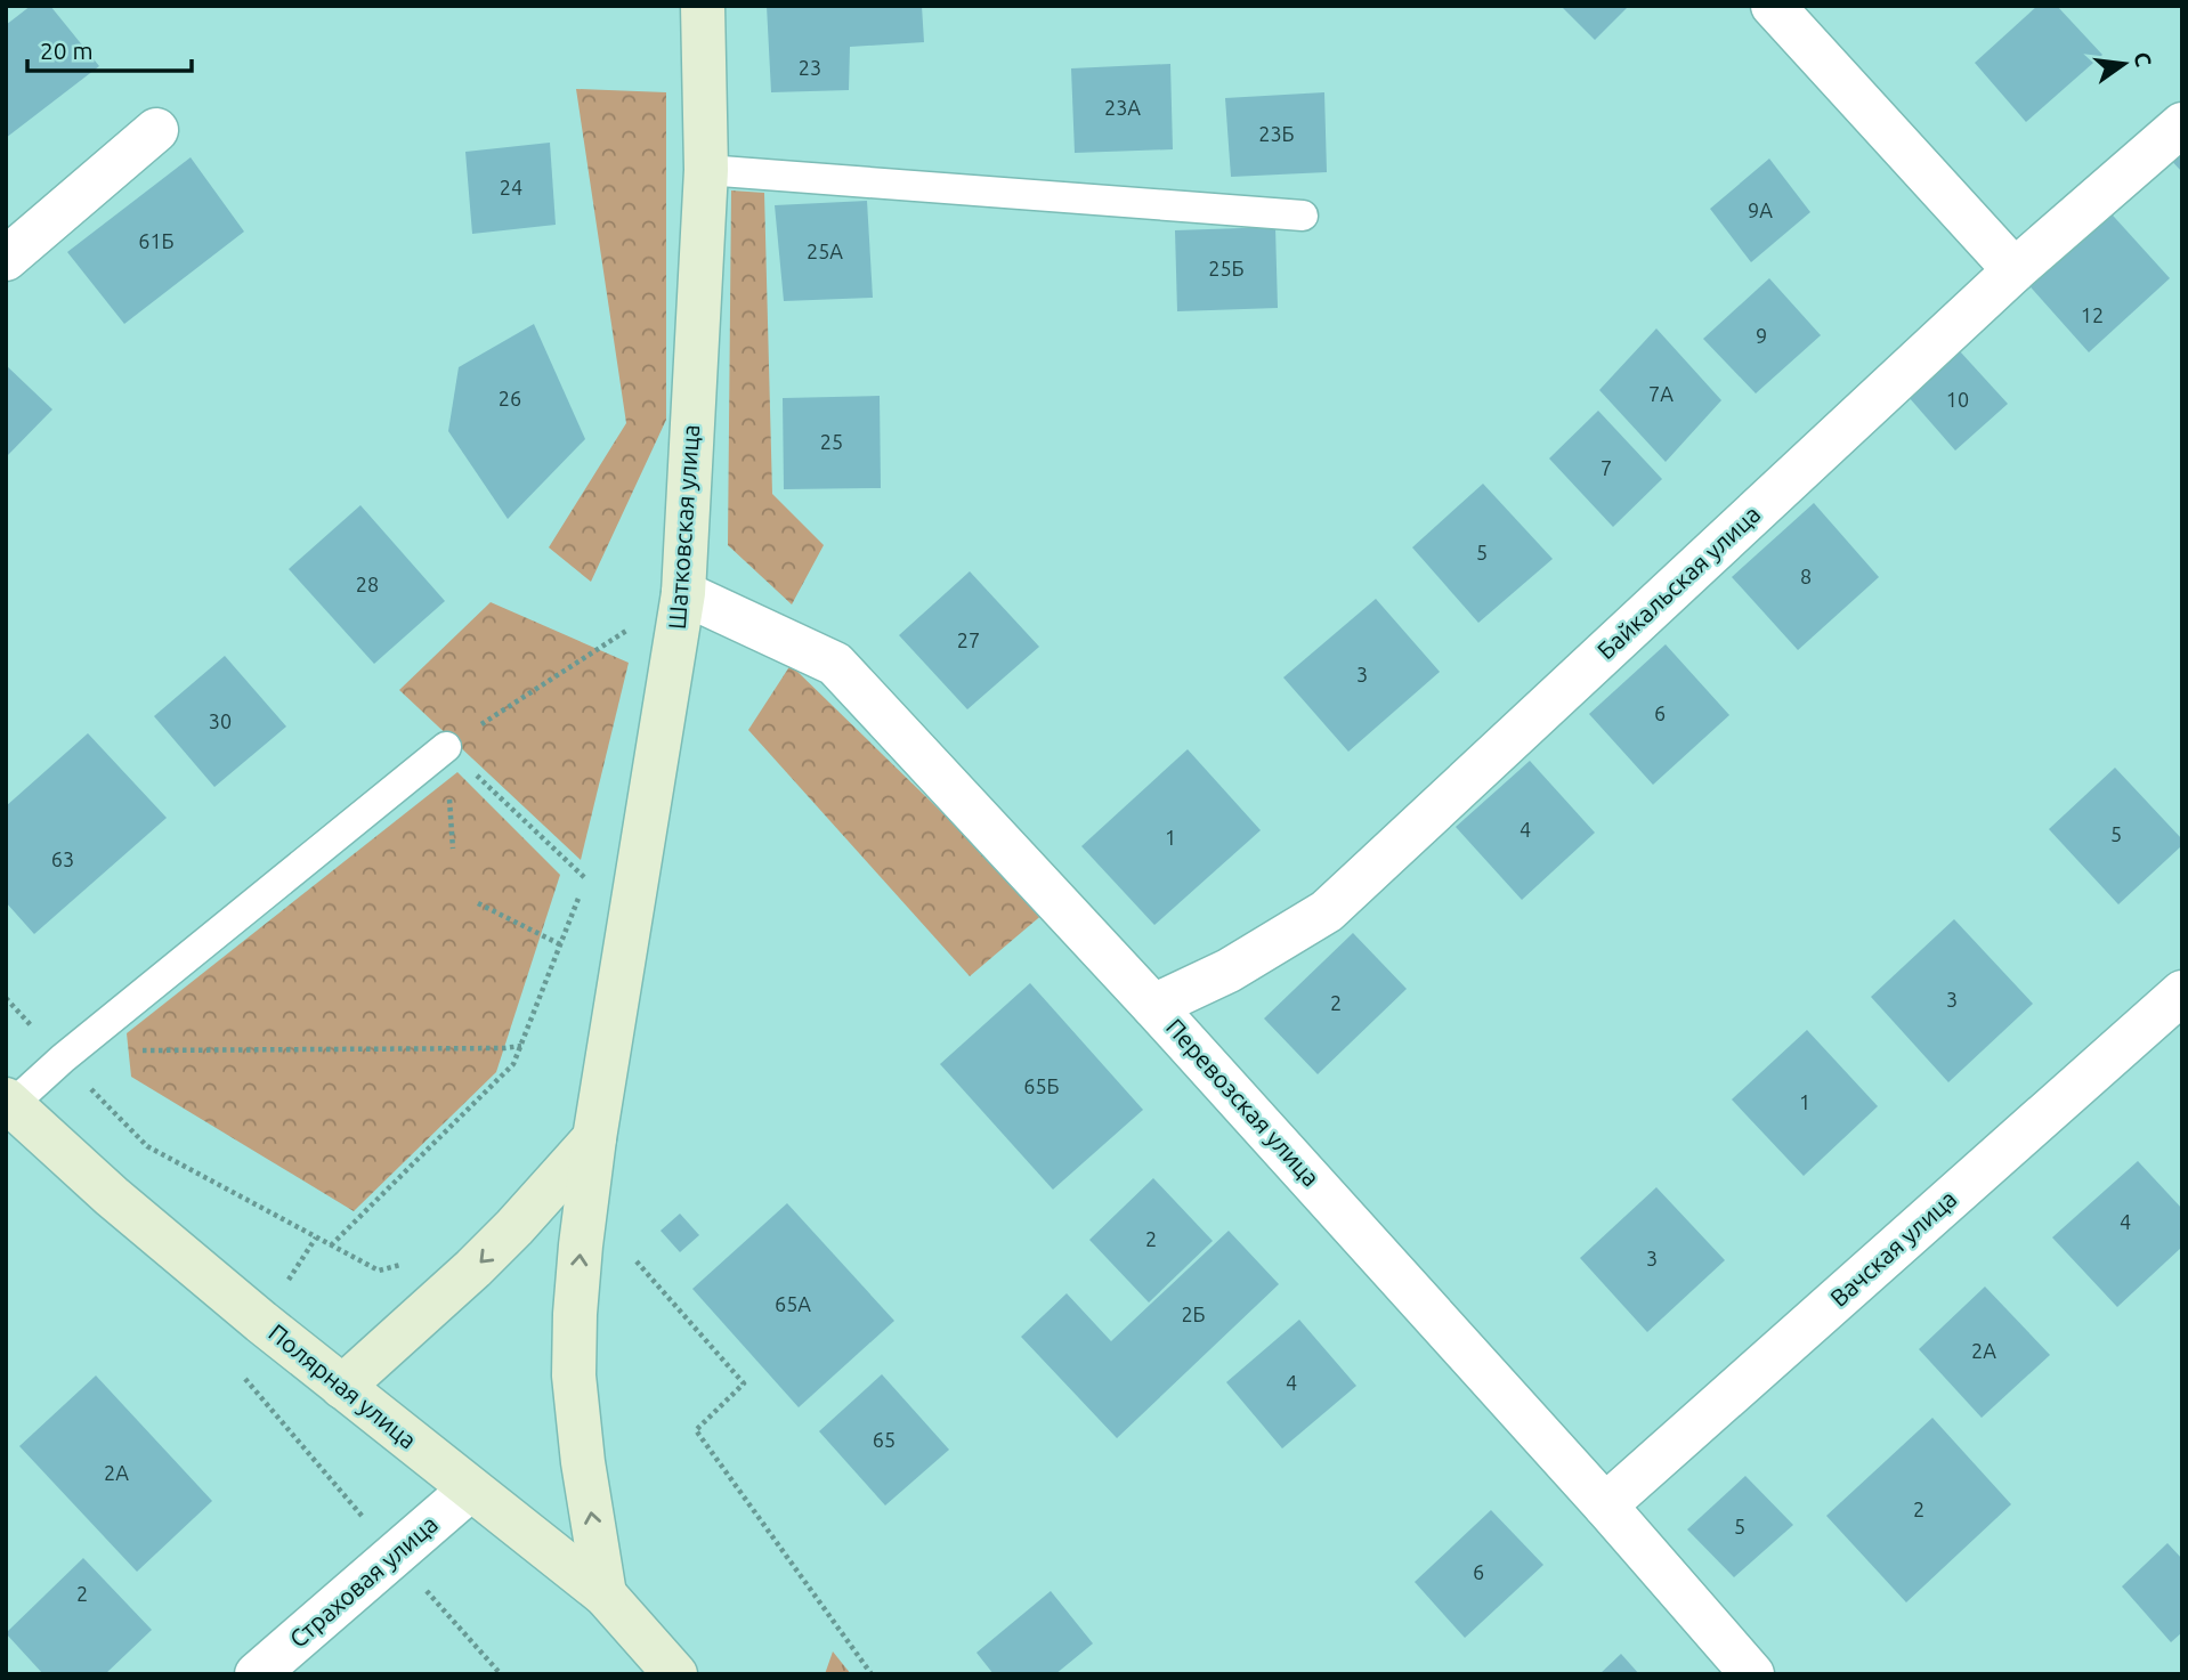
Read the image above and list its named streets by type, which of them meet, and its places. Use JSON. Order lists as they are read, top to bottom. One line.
{"streets":{"street":["Шатковская улица","Байкальская улица","Перевозская улица","Вачская улица","Полярная улица","Страховая улица"]},"crossings":[["Шатковская улица","Перевозская улица"],["Шатковская улица","Полярная улица"],["Байкальская улица","Перевозская улица"],["Перевозская улица","Вачская улица"],["Полярная улица","Страховая улица"]],"house_numbers":["23","23А","23Б","24","9А","61Б","25А","25Б","12","9","7А","26","10","25","7","5","8","28","27","3","6","30","4","5","1","63","3","2","65Б","1","4","2","3","65А","2Б","2А","4","65","2А","2","5","6","2"],"scale_bar":"20 m","north":"right"}
